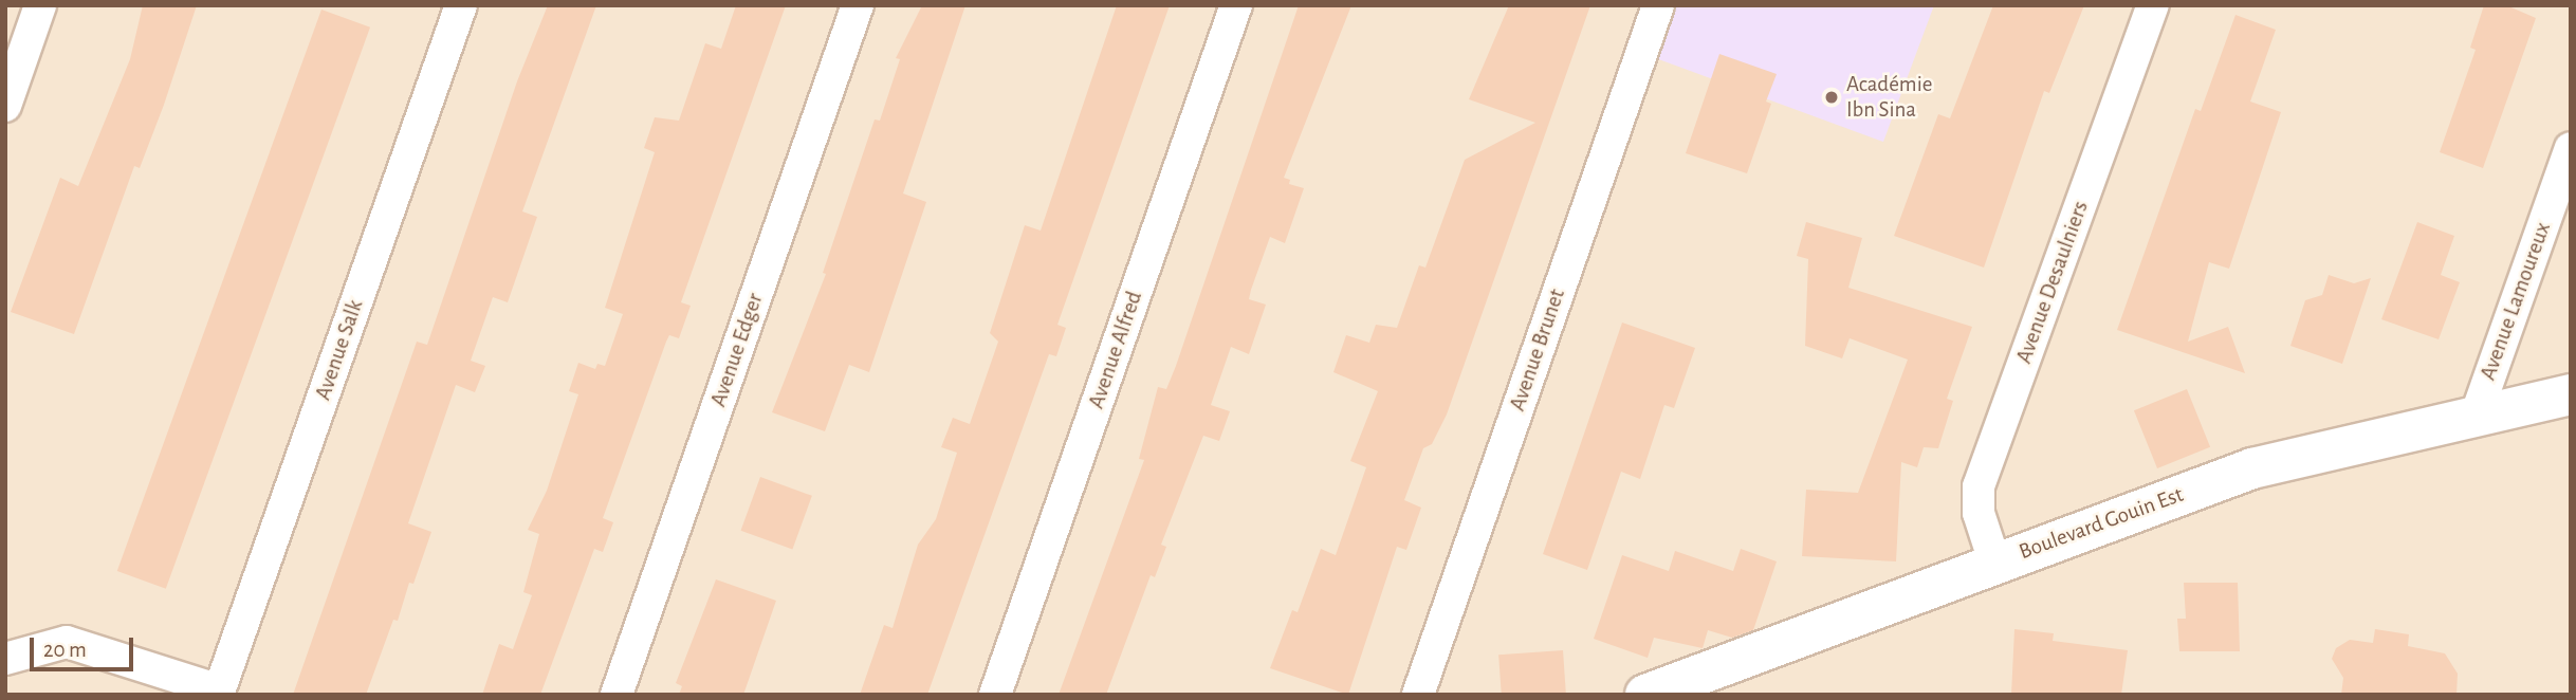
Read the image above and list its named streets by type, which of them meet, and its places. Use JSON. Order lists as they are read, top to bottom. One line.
{"streets":{"street":["Avenue Desaulniers","Avenue Lamoureux","Avenue Salk","Avenue Edger","Avenue Alfred","Avenue Brunet","Boulevard Gouin Est"]},"crossings":[["Avenue Desaulniers","Boulevard Gouin Est"],["Avenue Lamoureux","Boulevard Gouin Est"]],"places":["Académie Ibn Sina"],"scale_bar":"20 m"}
